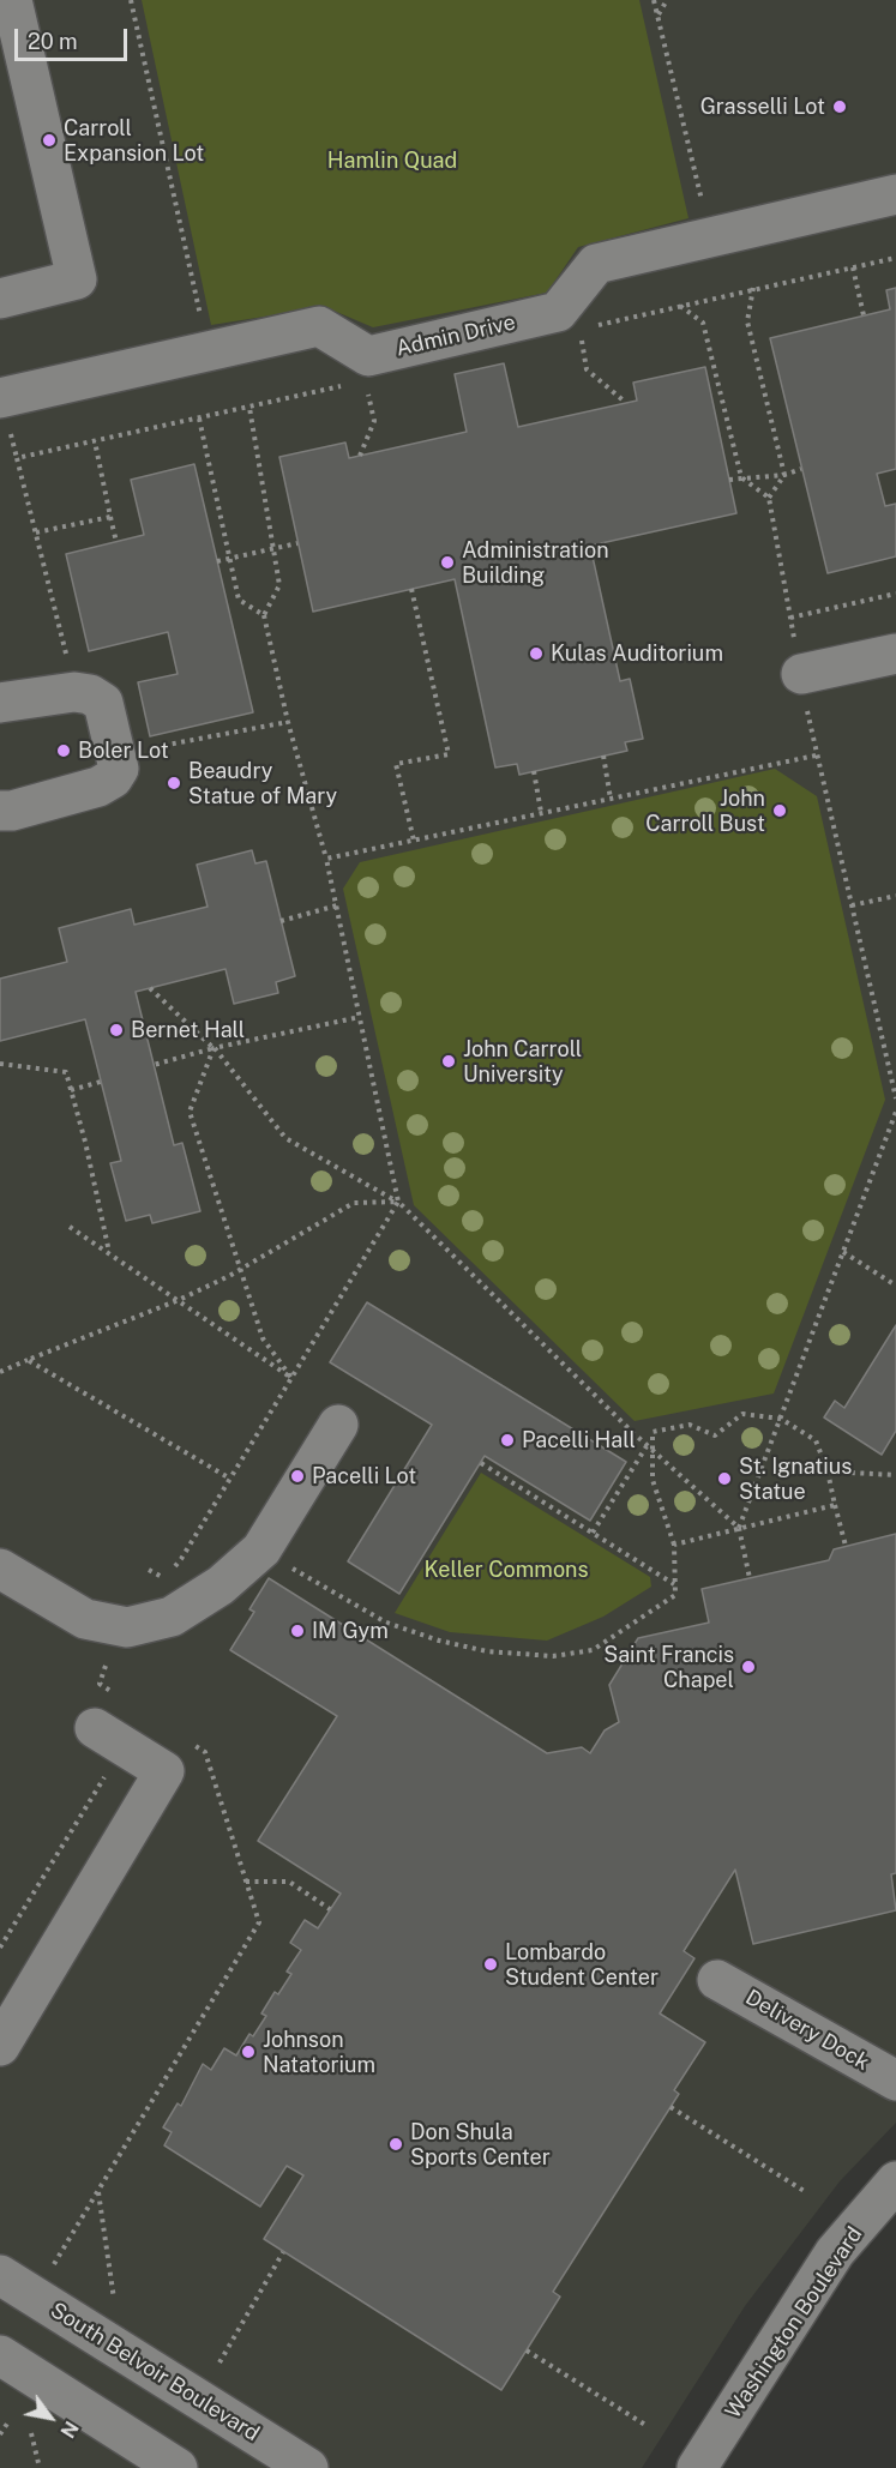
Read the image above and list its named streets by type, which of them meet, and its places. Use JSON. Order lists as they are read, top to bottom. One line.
{"streets":{"street":["Admin Drive","Delivery Dock","Washington Boulevard","South Belvoir Boulevard"]},"parks":["Hamlin Quad","Keller Commons"],"places":["Grasselli Lot","Carroll Expansion Lot","Administration Building","Kulas Auditorium","Boler Lot","Beaudry Statue of Mary","John Carroll Bust","Bernet Hall","John Carroll University","Pacelli Hall","Pacelli Lot","St. Ignatius Statue","IM Gym","Saint Francis Chapel","Lombardo Student Center","Johnson Natatorium","Don Shula Sports Center"],"scale_bar":"20 m","north":"bottom right"}
